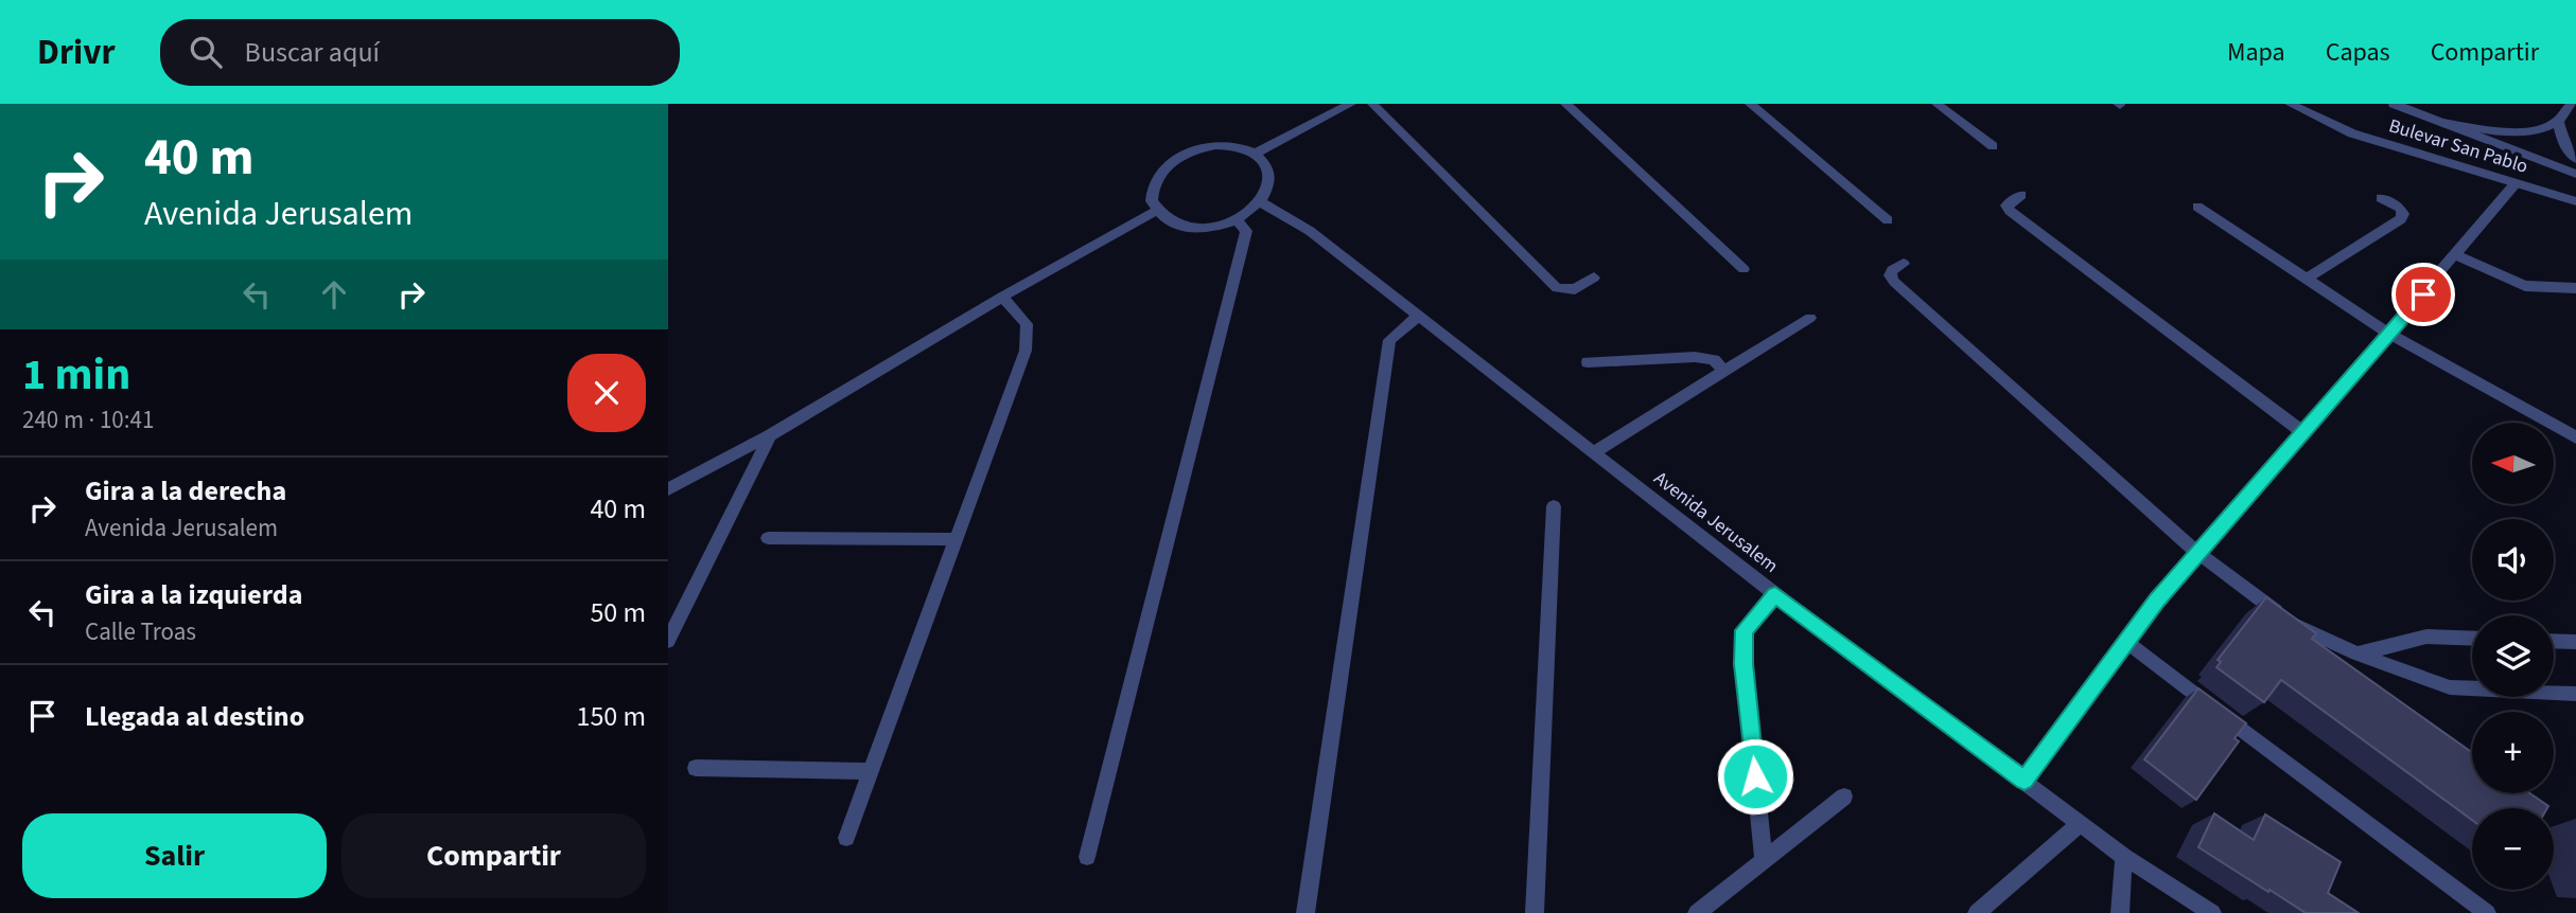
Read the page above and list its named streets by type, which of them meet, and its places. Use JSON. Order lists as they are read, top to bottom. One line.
{"streets":{"street":["Bulevar San Pablo","Avenida Jerusalem"]},"north":"left","page":{"header":"Drivr","search":"Buscar aquí","nav":["Mapa","Capas","Compartir"],"turn":["40 m","Avenida Jerusalem"],"heading":["1 min","240 m · 10:41"],"map_buttons":["+","−"],"list":[{"name":"Gira a la derecha","note":"Avenida Jerusalem","value":"40 m"},{"name":"Gira a la izquierda","note":"Calle Troas","value":"50 m"},{"name":"Llegada al destino","value":"150 m"}],"buttons":["Salir","Compartir"]}}
